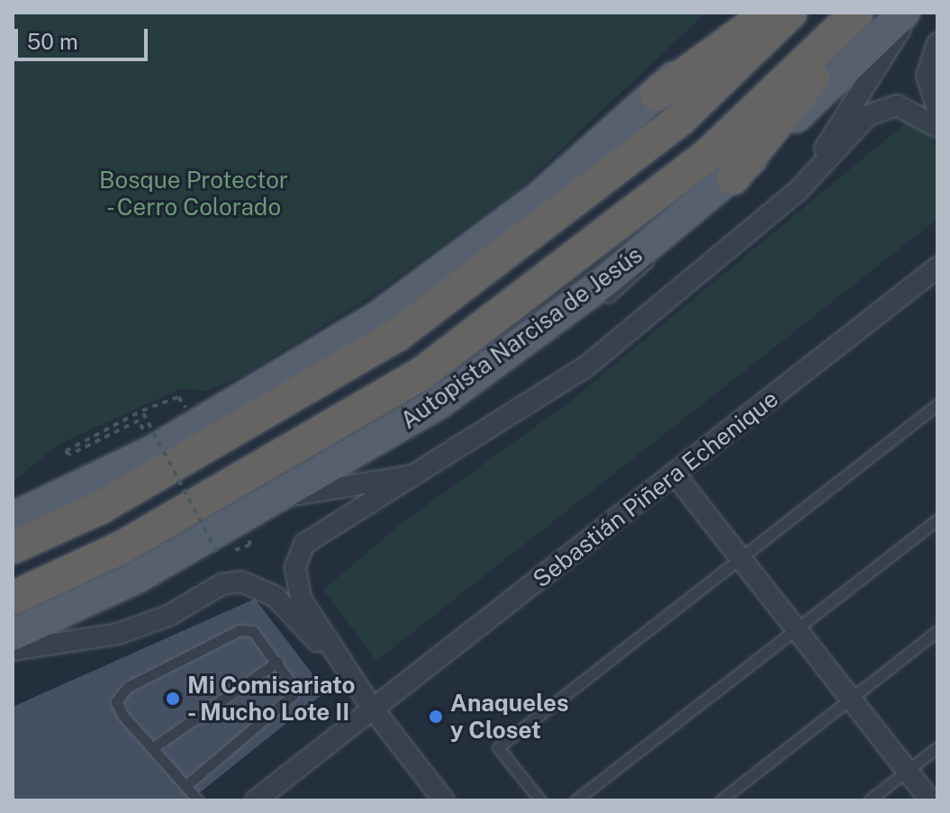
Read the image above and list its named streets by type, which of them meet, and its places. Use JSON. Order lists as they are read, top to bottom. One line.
{"streets":{"highway":["Autopista Narcisa de Jesús"],"street":["Sebastián Piñera Echenique"]},"parks":["Bosque Protector - Cerro Colorado"],"places":["Mi Comisariato - Mucho Lote II","Anaqueles y Closet"],"scale_bar":"50 m"}
